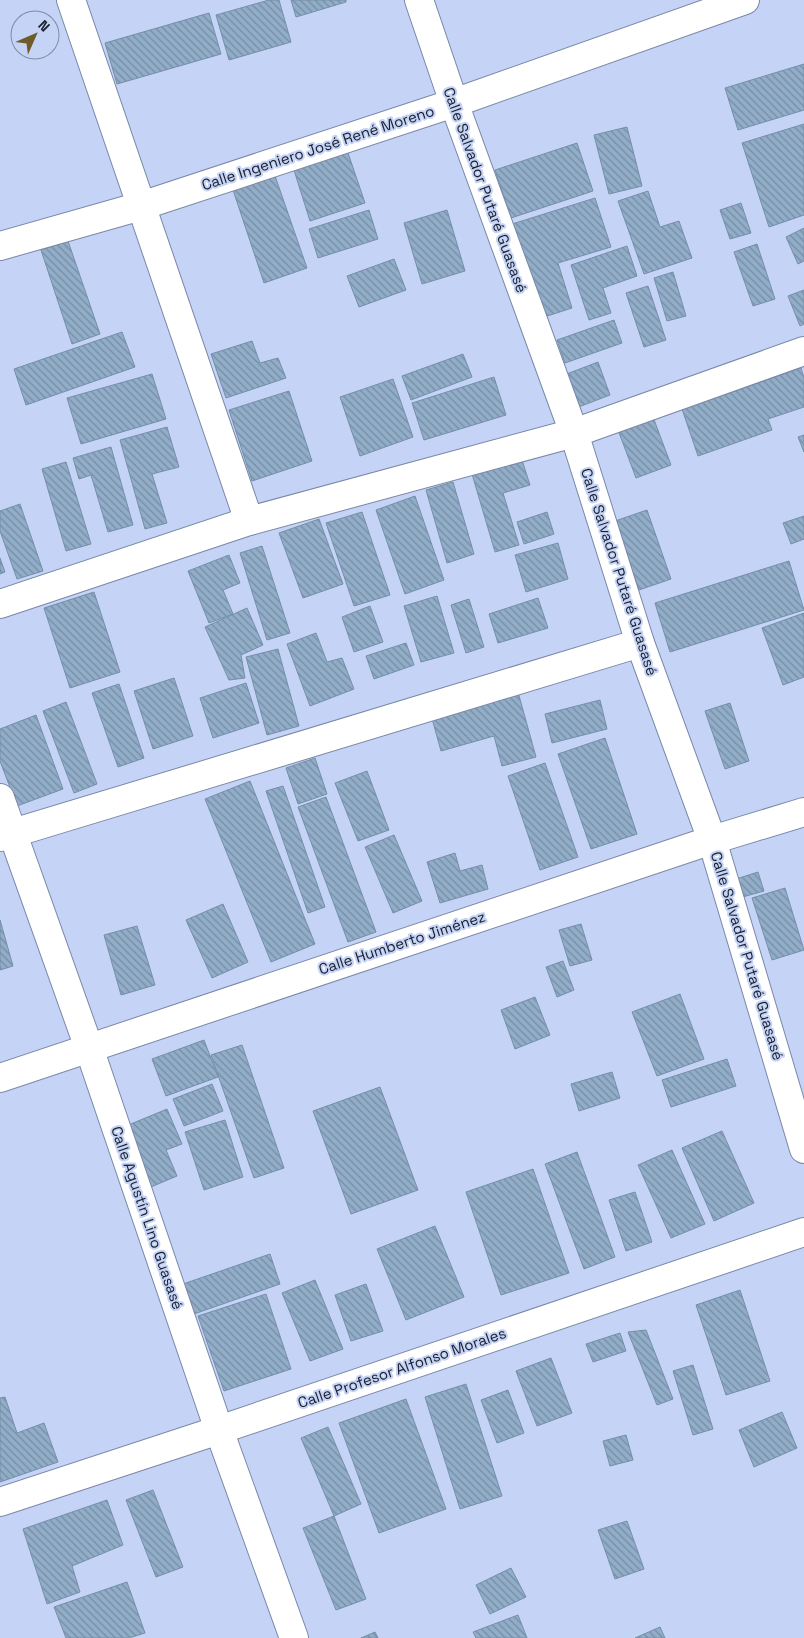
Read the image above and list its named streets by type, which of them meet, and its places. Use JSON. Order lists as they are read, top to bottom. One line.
{"streets":{"street":["Calle Ingeniero José René Moreno","Calle Salvador Putaré Guasasé","Calle Humberto Jiménez","Calle Agustín Lino Guasasé","Calle Profesor Alfonso Morales"]},"crossings":[["Calle Ingeniero José René Moreno","Calle Salvador Putaré Guasasé"],["Calle Salvador Putaré Guasasé","Calle Humberto Jiménez"],["Calle Humberto Jiménez","Calle Agustín Lino Guasasé"],["Calle Agustín Lino Guasasé","Calle Profesor Alfonso Morales"]],"north":"top right"}
